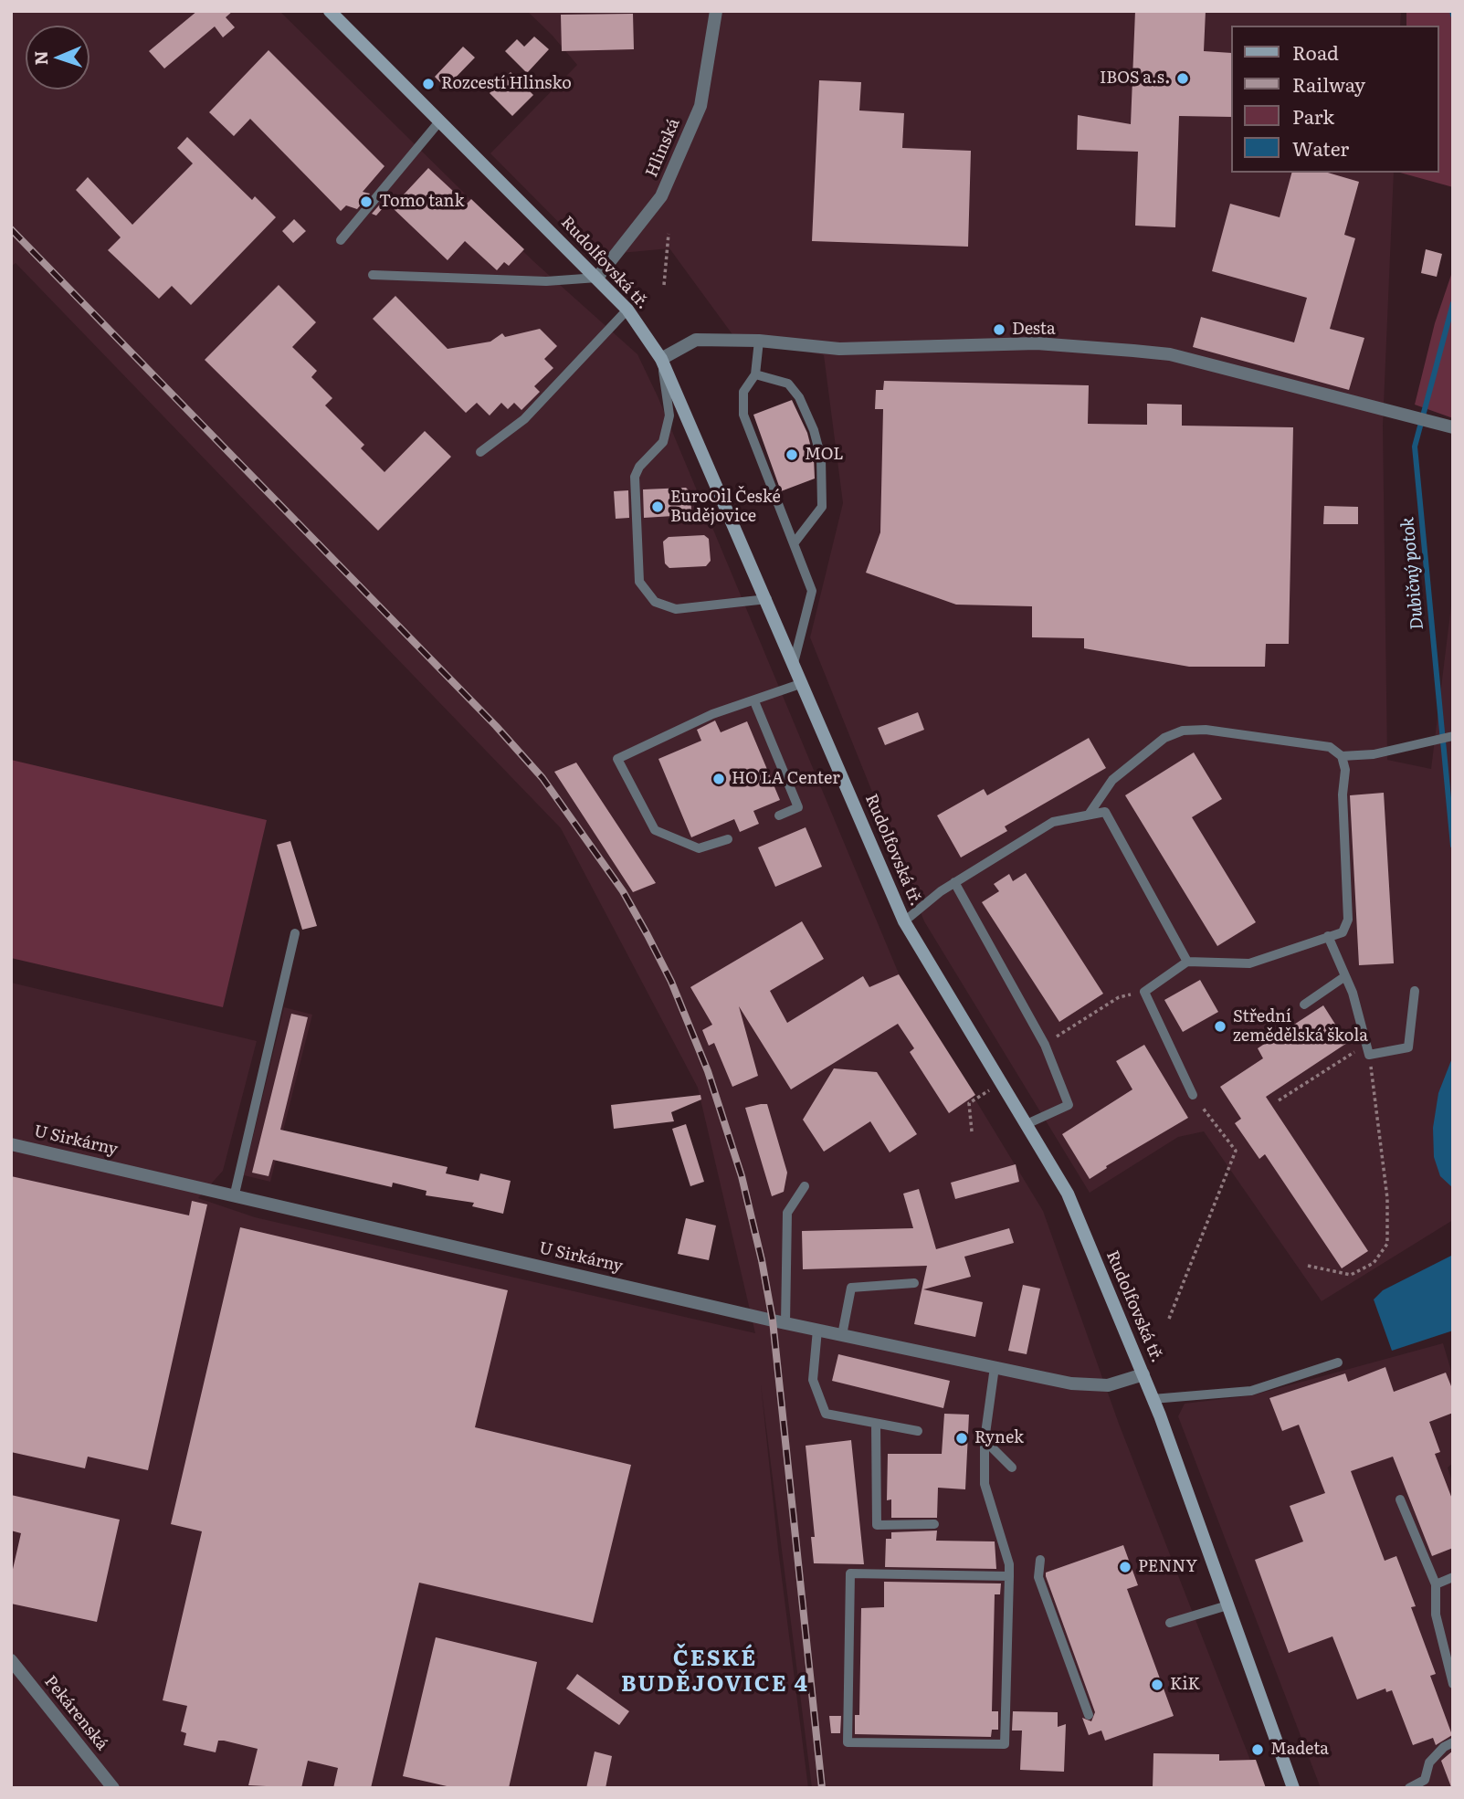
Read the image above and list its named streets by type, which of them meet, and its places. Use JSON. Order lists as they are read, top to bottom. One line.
{"streets":{"main road":["Rudolfovská tř."],"street":["Hlinská","U Sirkárny","Pekárenská"]},"crossings":[["Hlinská","Rudolfovská tř."],["Rudolfovská tř.","U Sirkárny"]],"districts":["ČESKÉ BUDĚJOVICE 4"],"water":["Dubičný potok"],"places":["IBOS a.s.","Rozcestí Hlinsko","Tomo tank","Desta","MOL","EuroOil České Budějovice","HO LA Center","Střední zemědělská škola","Rynek","PENNY","KiK","Madeta"],"legend":["Road","Railway","Park","Water"],"north":"left"}
